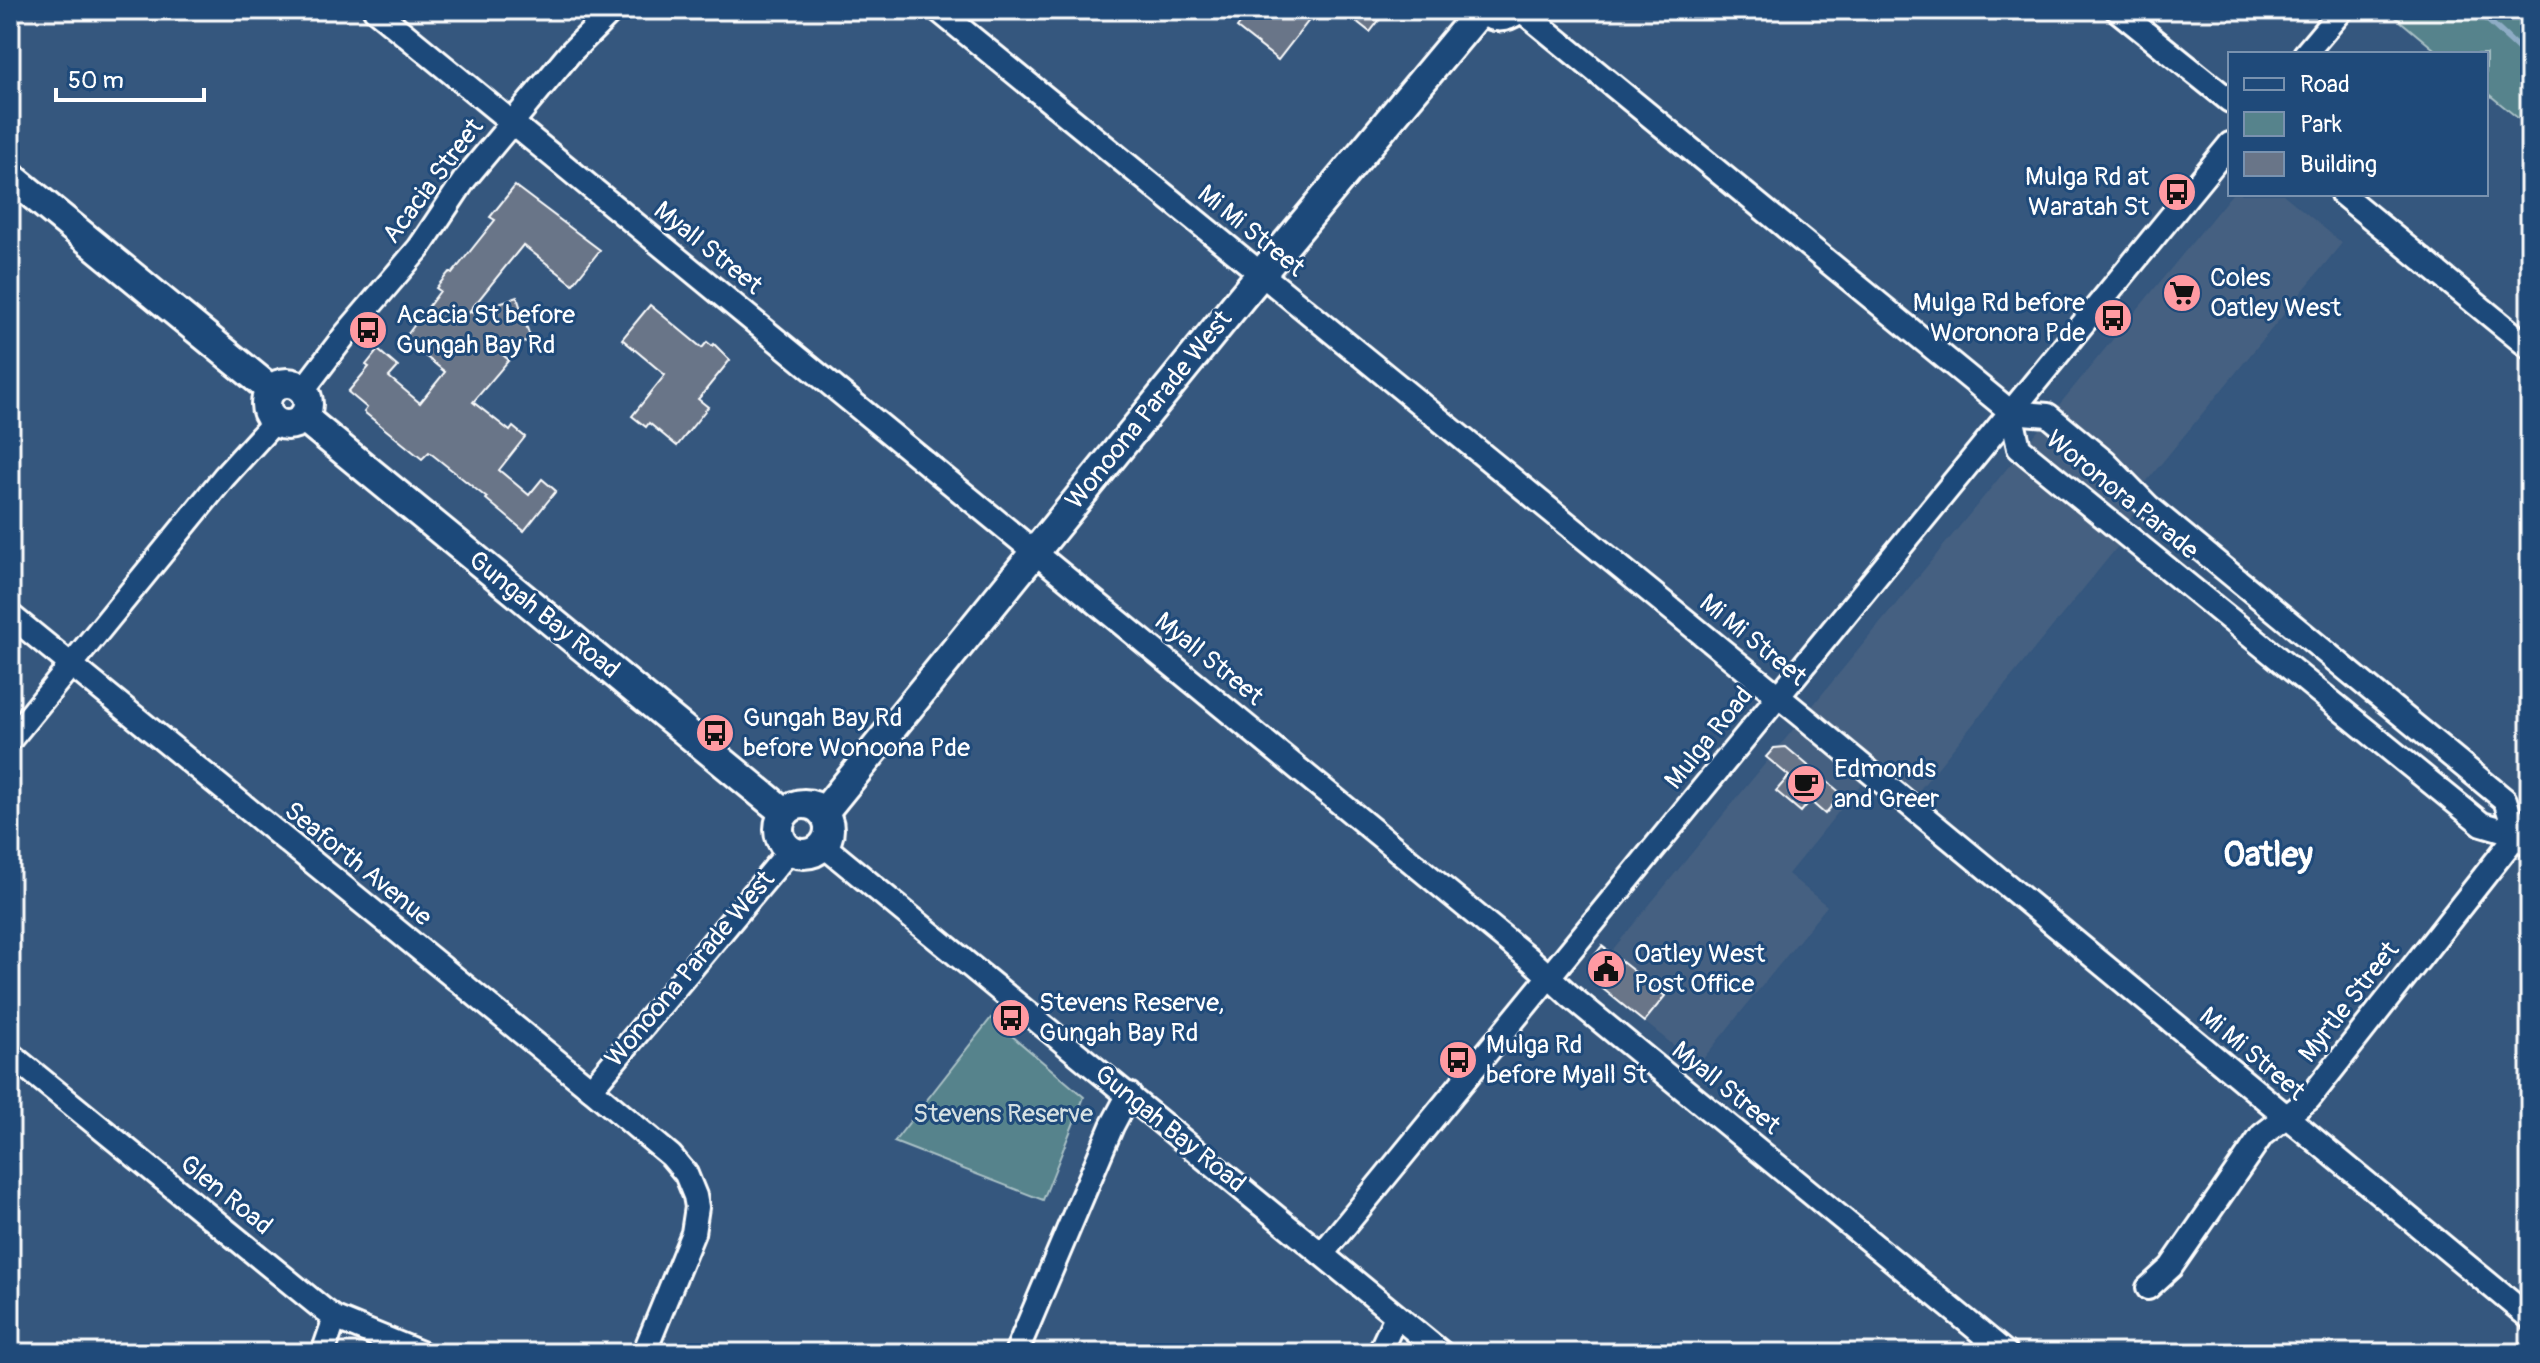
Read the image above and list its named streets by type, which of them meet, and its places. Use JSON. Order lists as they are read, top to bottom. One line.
{"streets":{"street":["Acacia Street","Mi Mi Street","Myall Street","Wonoona Parade West","Woronora Parade","Gungah Bay Road","Mulga Road","Seaforth Avenue","Myrtle Street","Glen Road"]},"crossings":[["Acacia Street","Myall Street"],["Acacia Street","Gungah Bay Road"],["Mi Mi Street","Wonoona Parade West"],["Mi Mi Street","Mulga Road"],["Mi Mi Street","Myrtle Street"],["Myall Street","Wonoona Parade West"],["Myall Street","Mulga Road"],["Wonoona Parade West","Gungah Bay Road"],["Wonoona Parade West","Seaforth Avenue"],["Woronora Parade","Mulga Road"],["Woronora Parade","Myrtle Street"],["Gungah Bay Road","Mulga Road"]],"districts":["Oatley"],"parks":["Stevens Reserve"],"places":{"bus stop":["Mulga Rd at Waratah St","Mulga Rd before Woronora Pde","Acacia St before Gungah Bay Rd","Gungah Bay Rd before Wonoona Pde","Stevens Reserve, Gungah Bay Rd","Mulga Rd before Myall St"],"supermarket":["Coles Oatley West"],"cafe":["Edmonds and Greer"],"public building":["Oatley West Post Office"]},"legend":["Road","Park","Building"],"scale_bar":"50 m"}
